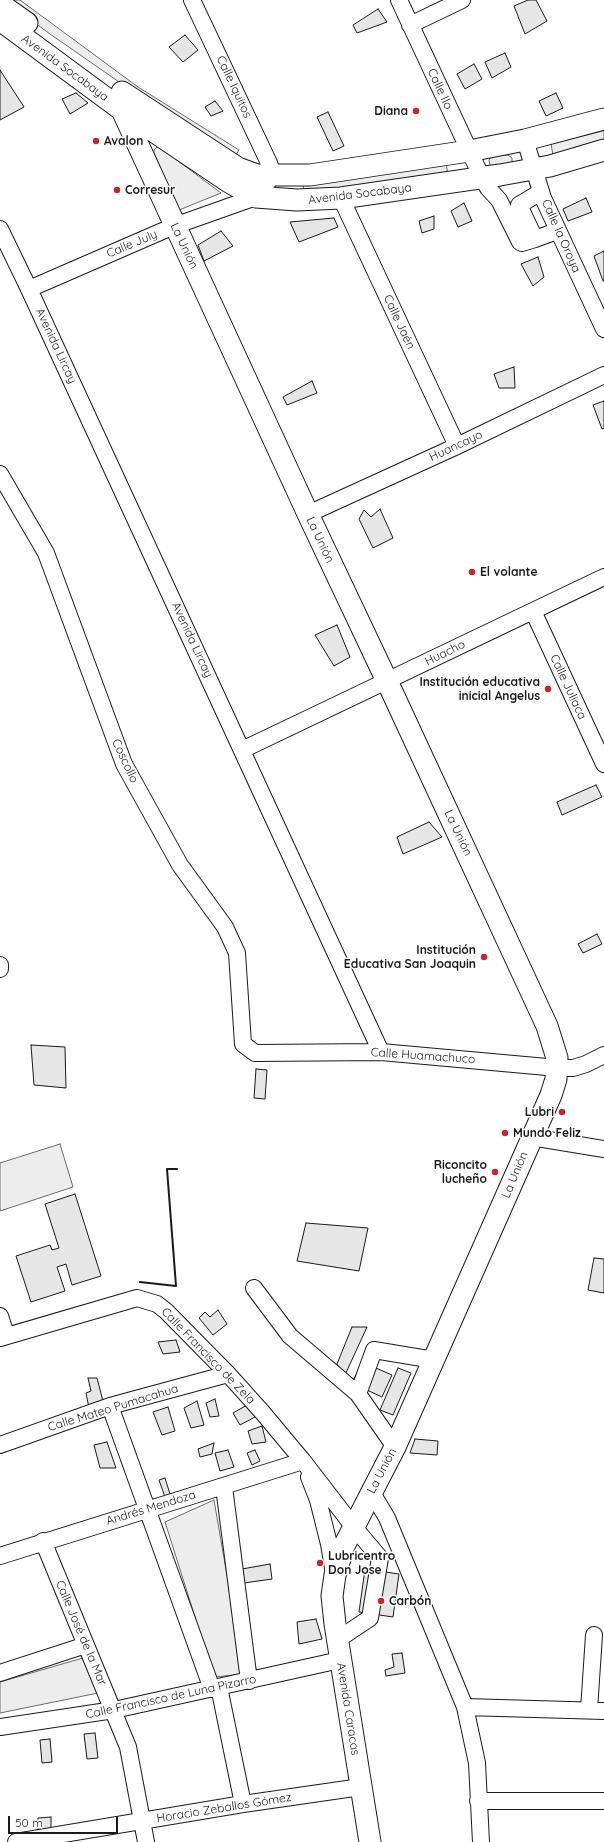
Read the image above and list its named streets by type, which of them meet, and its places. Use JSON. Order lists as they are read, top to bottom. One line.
{"streets":{"main road":["Avenida Socabaya","La Unión","Avenida Caracas"],"street":["Calle Iquitos","Calle Ilo","Calle la Oroya","Calle July","Calle Jaén","Avenida Lircay","Huancayo","Huacho","Calle Juliaca","Coscollo","Calle Huamachuco","Calle Francisco de Zela","Calle Mateo Pumacahua","Andrés Mendoza","Calle José de la Mar","Calle Francisco de Luna Pizarro","Horacio Zeballos Gómez"]},"crossings":[["Avenida Socabaya","Calle Iquitos"],["Avenida Socabaya","Calle Ilo"],["Avenida Socabaya","Calle la Oroya"],["Avenida Socabaya","Calle July"],["Avenida Socabaya","La Unión"],["Avenida Socabaya","Calle Jaén"],["Calle July","La Unión"],["Calle July","Avenida Lircay"],["La Unión","Huancayo"],["La Unión","Huacho"],["La Unión","Calle Huamachuco"],["La Unión","Calle Francisco de Zela"],["La Unión","Avenida Caracas"],["Calle Jaén","Huancayo"],["Avenida Lircay","Huacho"],["Avenida Lircay","Calle Huamachuco"],["Huacho","Calle Juliaca"],["Coscollo","Calle Huamachuco"],["Calle Francisco de Zela","Calle Mateo Pumacahua"],["Calle Francisco de Zela","Andrés Mendoza"],["Calle Francisco de Zela","Avenida Caracas"],["Andrés Mendoza","Calle José de la Mar"],["Calle José de la Mar","Calle Francisco de Luna Pizarro"],["Calle José de la Mar","Horacio Zeballos Gómez"],["Calle Francisco de Luna Pizarro","Avenida Caracas"],["Avenida Caracas","Horacio Zeballos Gómez"]],"places":["Diana","Avalon","Corresur","El volante","Institución educativa inicial Angelus","Institución Educativa San Joaquin","Lubri","Mundo Feliz","Riconcito lucheño","Lubricentro Don Jose","Carbón"],"scale_bar":"50 m"}
